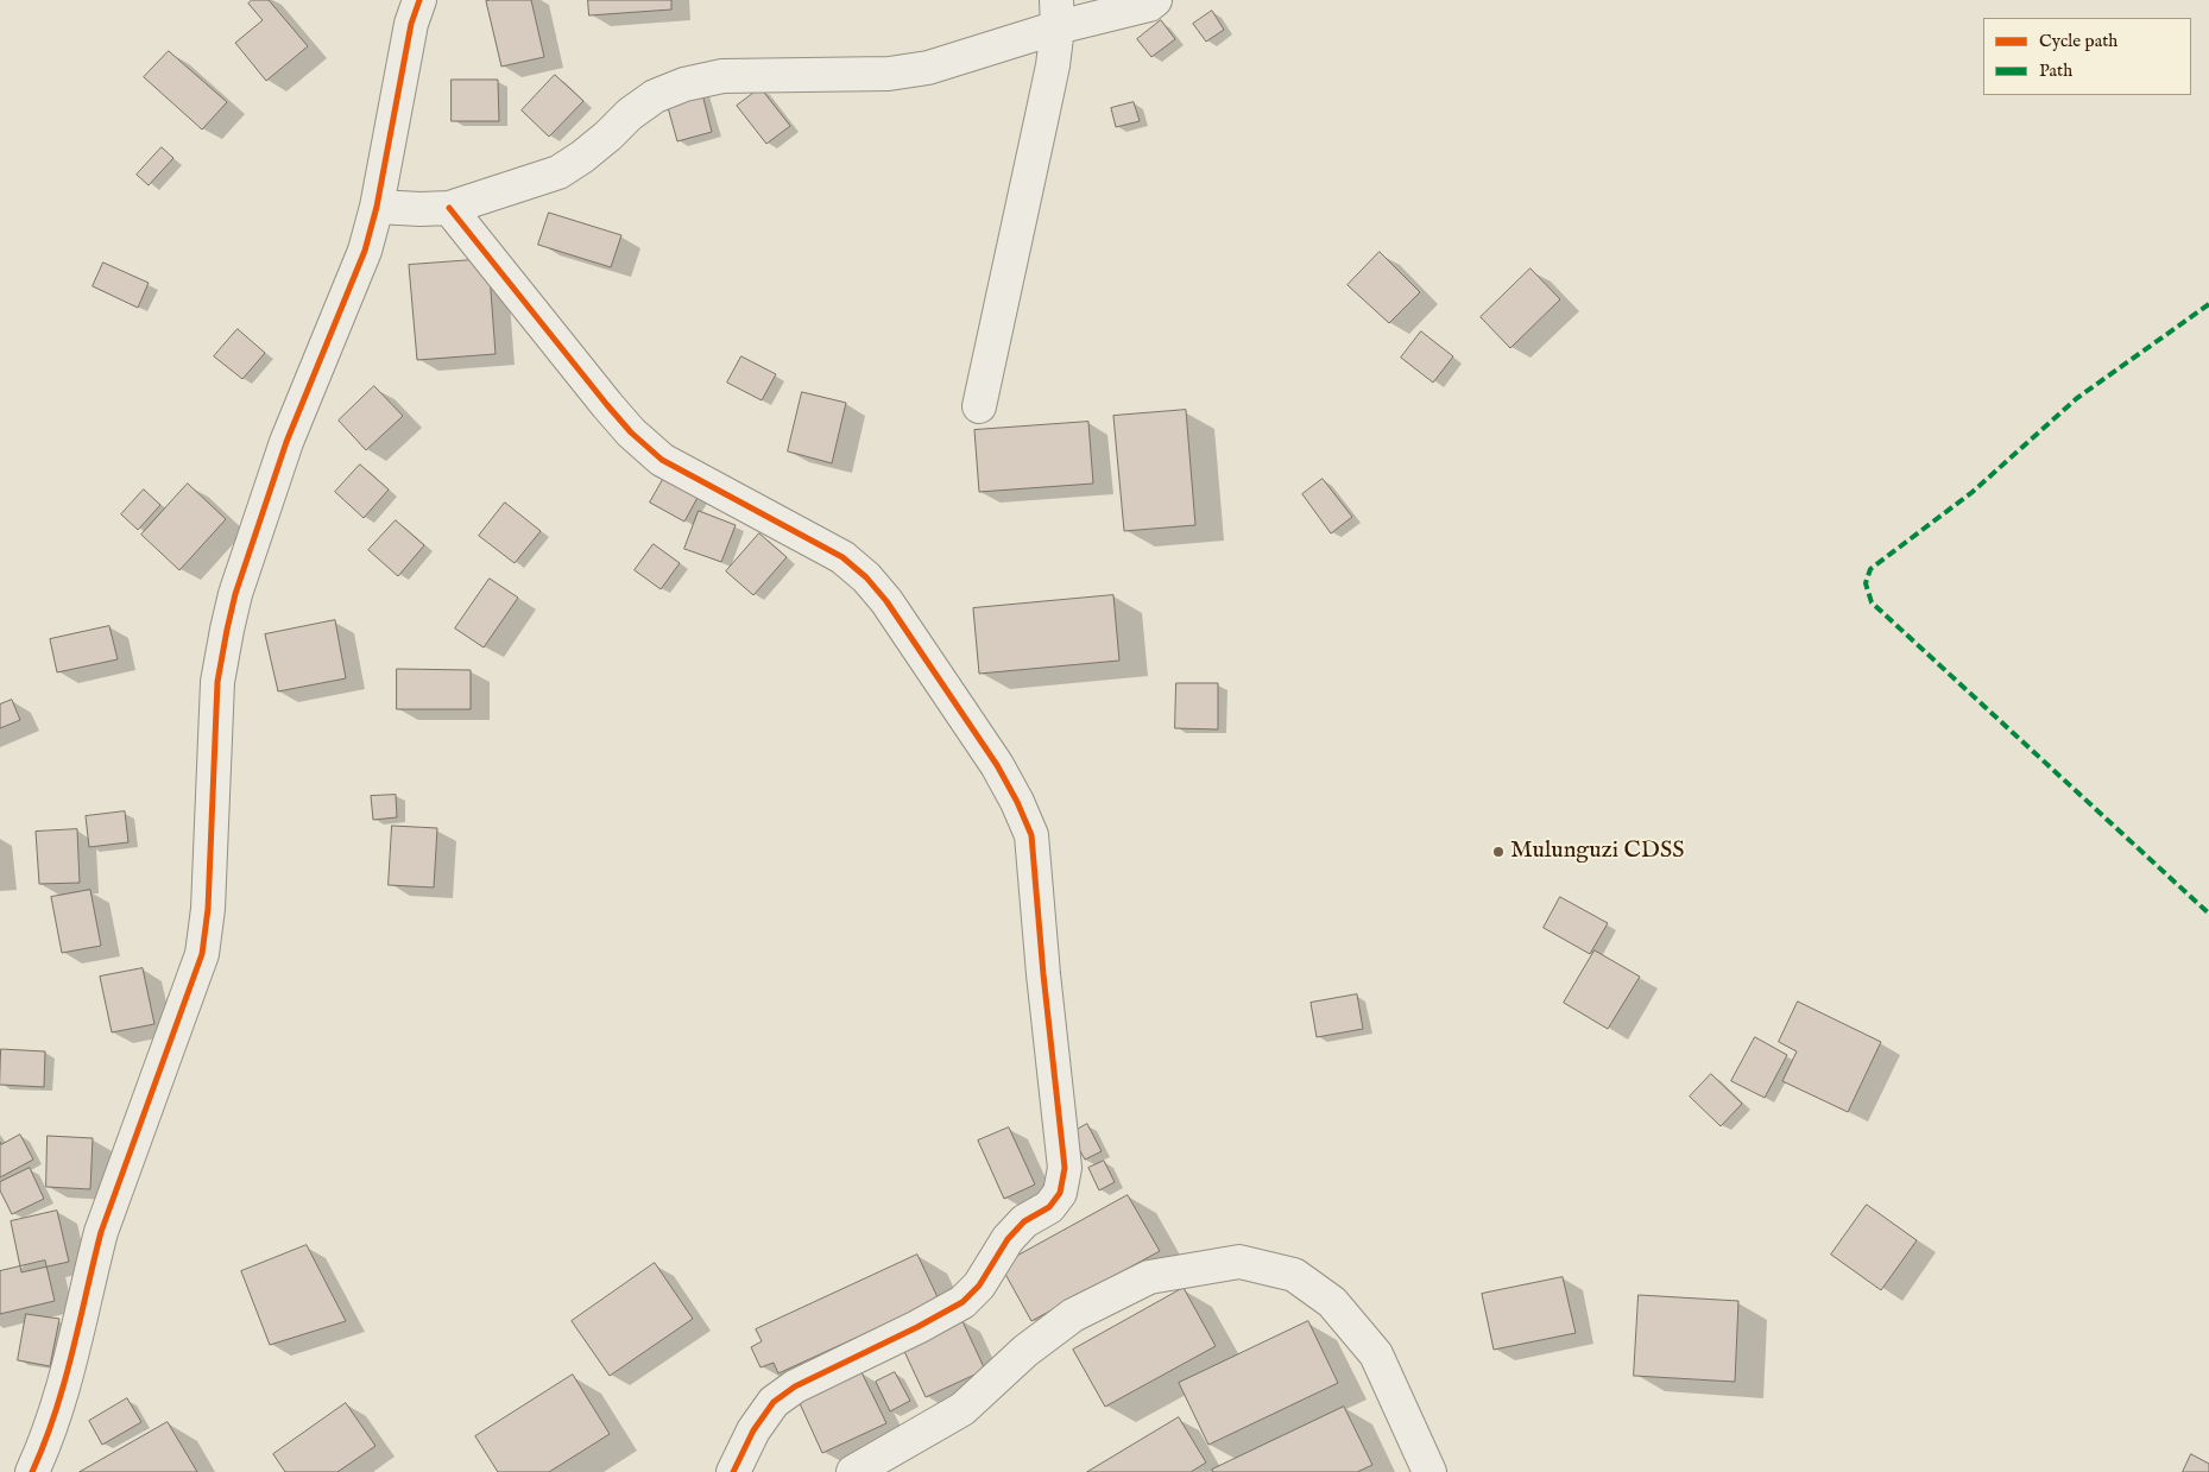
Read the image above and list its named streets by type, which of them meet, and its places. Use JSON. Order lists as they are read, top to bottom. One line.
{"places":["Mulunguzi CDSS"],"legend":["Cycle path","Path"]}
